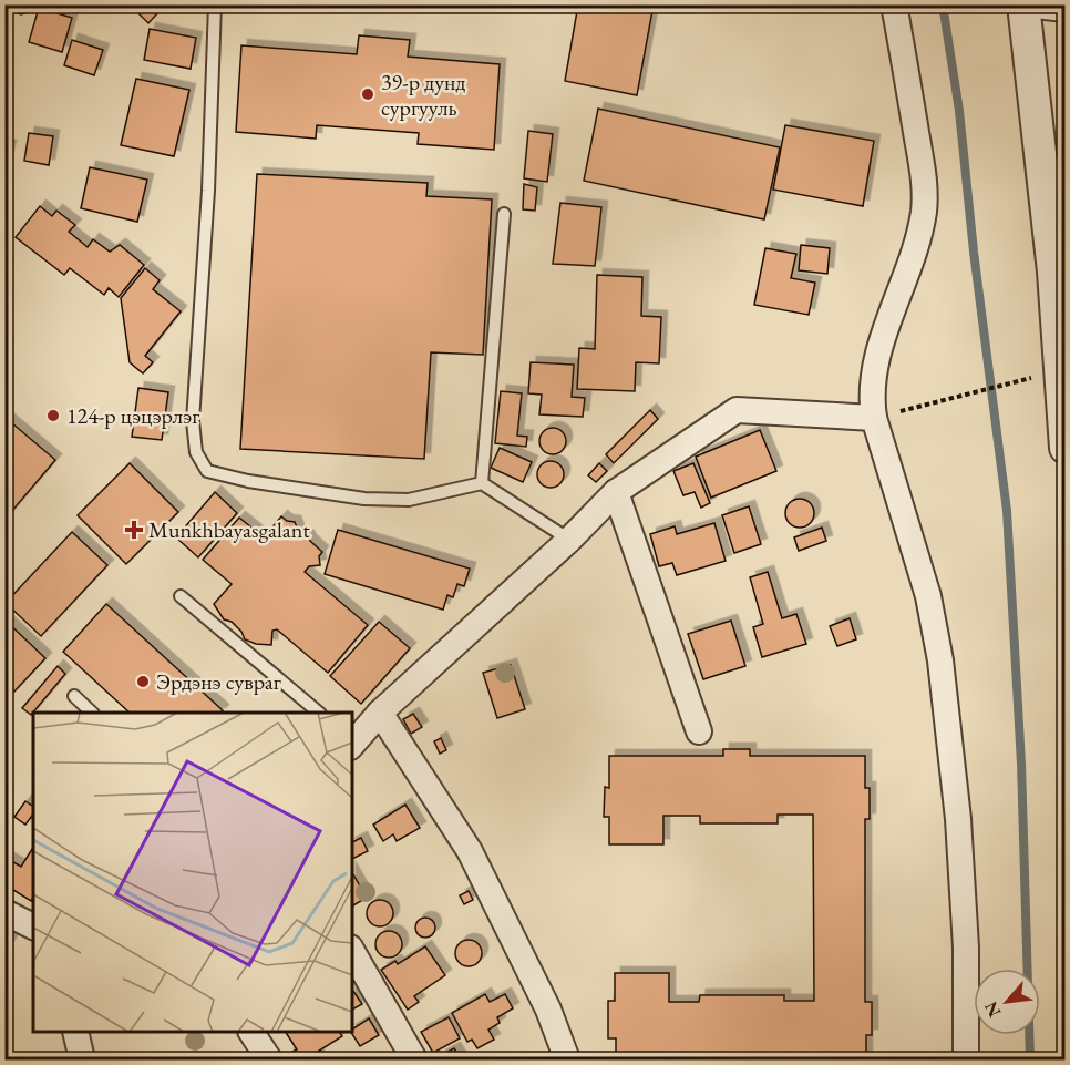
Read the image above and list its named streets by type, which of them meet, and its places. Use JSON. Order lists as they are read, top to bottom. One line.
{"places":{"other":["39-р дунд сургууль","124-р цэцэрлэг","Эрдэнэ сувраг"],"health":["Munkhbayasgalant"]},"north":"bottom left"}
